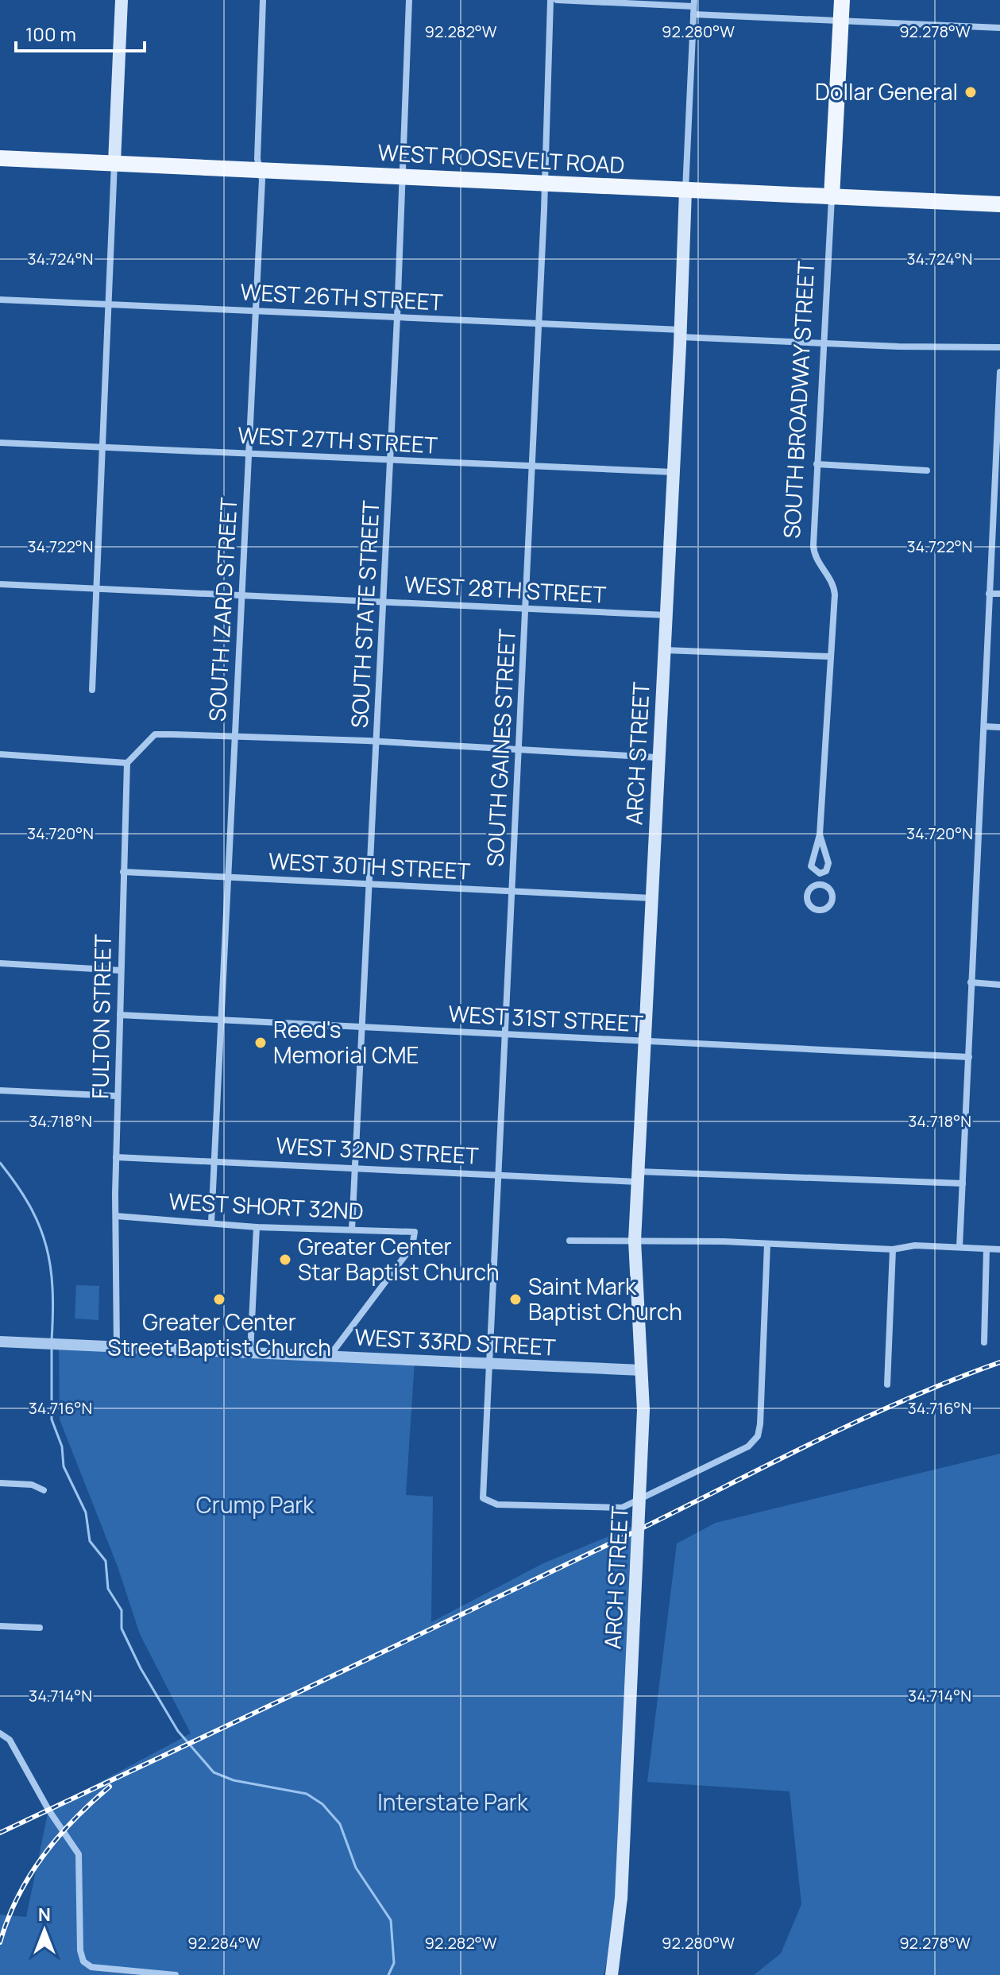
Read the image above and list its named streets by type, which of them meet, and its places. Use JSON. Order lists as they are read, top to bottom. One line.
{"streets":{"main road":["WEST ROOSEVELT ROAD","SOUTH BROADWAY STREET","ARCH STREET"],"street":["WEST 26TH STREET","WEST 27TH STREET","WEST 28TH STREET","SOUTH IZARD STREET","SOUTH STATE STREET","SOUTH GAINES STREET","WEST 30TH STREET","FULTON STREET","WEST 31ST STREET","WEST 32ND STREET","WEST SHORT 32ND","WEST 33RD STREET"]},"crossings":[["WEST ROOSEVELT ROAD","SOUTH BROADWAY STREET"],["WEST ROOSEVELT ROAD","SOUTH IZARD STREET"],["WEST ROOSEVELT ROAD","SOUTH STATE STREET"],["WEST ROOSEVELT ROAD","SOUTH GAINES STREET"],["WEST ROOSEVELT ROAD","ARCH STREET"],["WEST 26TH STREET","SOUTH BROADWAY STREET"],["WEST 26TH STREET","SOUTH IZARD STREET"],["WEST 26TH STREET","SOUTH STATE STREET"],["WEST 26TH STREET","SOUTH GAINES STREET"],["WEST 26TH STREET","ARCH STREET"],["WEST 27TH STREET","SOUTH IZARD STREET"],["WEST 27TH STREET","SOUTH STATE STREET"],["WEST 27TH STREET","SOUTH GAINES STREET"],["WEST 27TH STREET","ARCH STREET"],["WEST 28TH STREET","SOUTH IZARD STREET"],["WEST 28TH STREET","SOUTH STATE STREET"],["WEST 28TH STREET","SOUTH GAINES STREET"],["WEST 28TH STREET","ARCH STREET"],["SOUTH IZARD STREET","WEST 30TH STREET"],["SOUTH IZARD STREET","WEST 31ST STREET"],["SOUTH IZARD STREET","WEST 32ND STREET"],["SOUTH IZARD STREET","WEST SHORT 32ND"],["SOUTH STATE STREET","WEST 30TH STREET"],["SOUTH STATE STREET","WEST 31ST STREET"],["SOUTH STATE STREET","WEST 32ND STREET"],["SOUTH STATE STREET","WEST SHORT 32ND"],["SOUTH GAINES STREET","WEST 30TH STREET"],["SOUTH GAINES STREET","WEST 31ST STREET"],["SOUTH GAINES STREET","WEST 32ND STREET"],["SOUTH GAINES STREET","WEST 33RD STREET"],["ARCH STREET","WEST 30TH STREET"],["ARCH STREET","WEST 31ST STREET"],["ARCH STREET","WEST 32ND STREET"],["ARCH STREET","WEST 33RD STREET"],["WEST 30TH STREET","FULTON STREET"],["FULTON STREET","WEST 31ST STREET"],["FULTON STREET","WEST 32ND STREET"],["FULTON STREET","WEST SHORT 32ND"],["FULTON STREET","WEST 33RD STREET"],["WEST SHORT 32ND","WEST 33RD STREET"]],"parks":["Crump Park","Interstate Park"],"places":["Dollar General","Reed's Memorial CME","Greater Center Star Baptist Church","Greater Center Street Baptist Church","Saint Mark Baptist Church"],"scale_bar":"100 m","north":"top","coordinates":["92.282°W","92.280°W","92.278°W","34.724°N","34.722°N","34.720°N","34.718°N","34.716°N","34.714°N","92.284°W"]}
